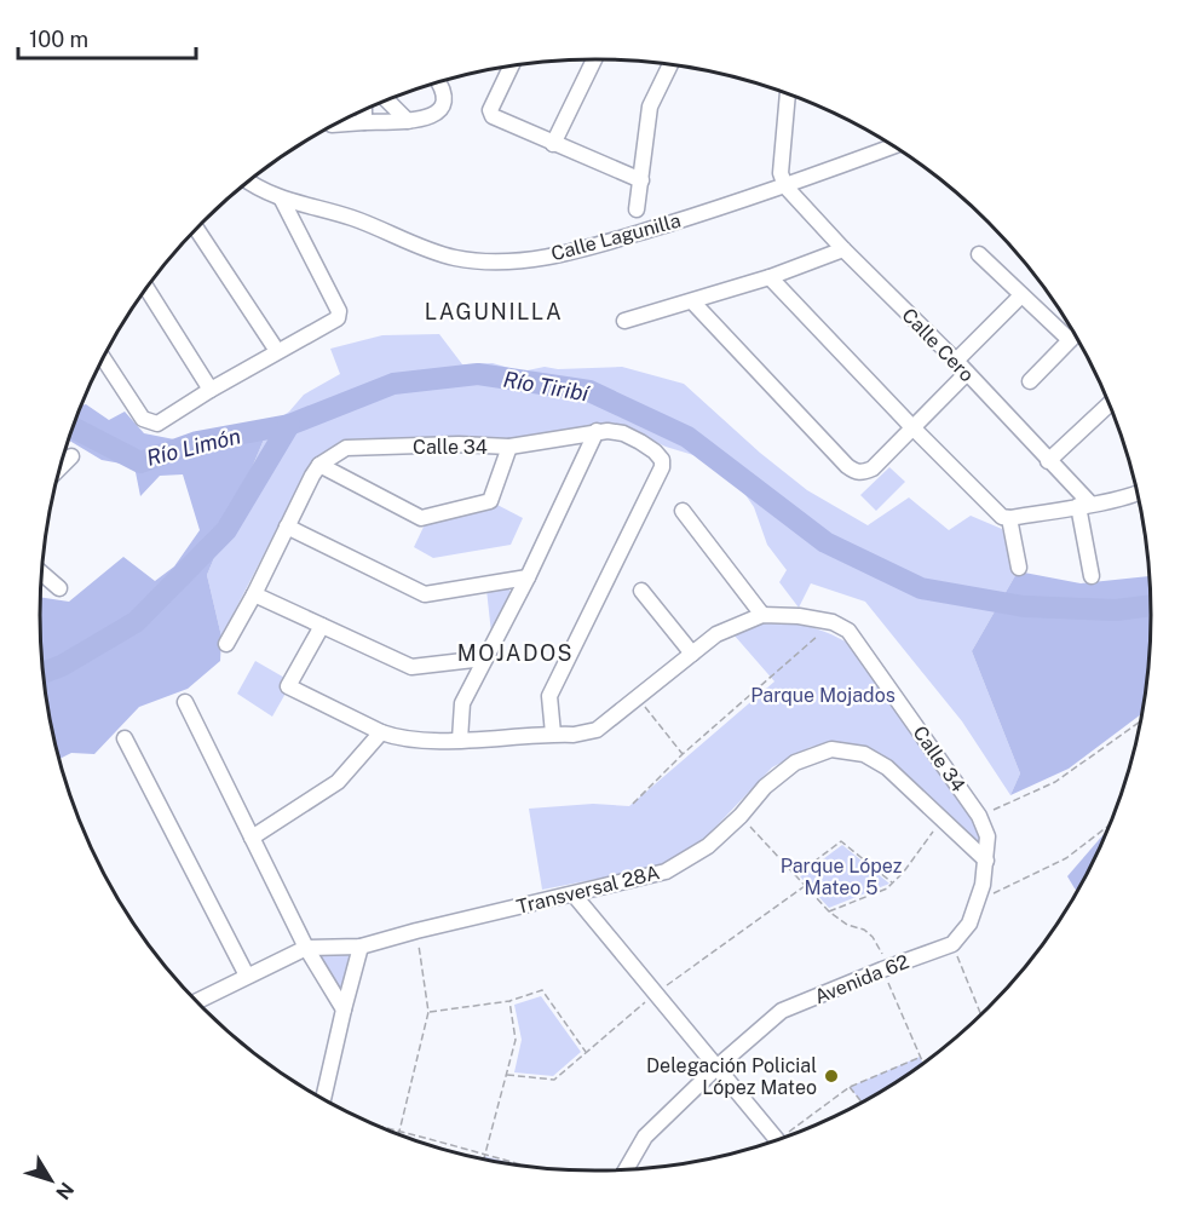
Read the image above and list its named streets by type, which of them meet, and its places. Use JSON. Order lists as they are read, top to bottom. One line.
{"streets":{"street":["Calle Lagunilla","Calle Cero","Calle 34","Transversal 28A","Avenida 62"]},"crossings":[["Calle Lagunilla","Calle Cero"]],"districts":["LAGUNILLA","MOJADOS"],"water":["Río Tiribí","Río Limón"],"parks":["Parque Mojados","Parque López Mateo 5"],"places":["Delegación Policial López Mateo"],"scale_bar":"100 m","north":"bottom right"}
